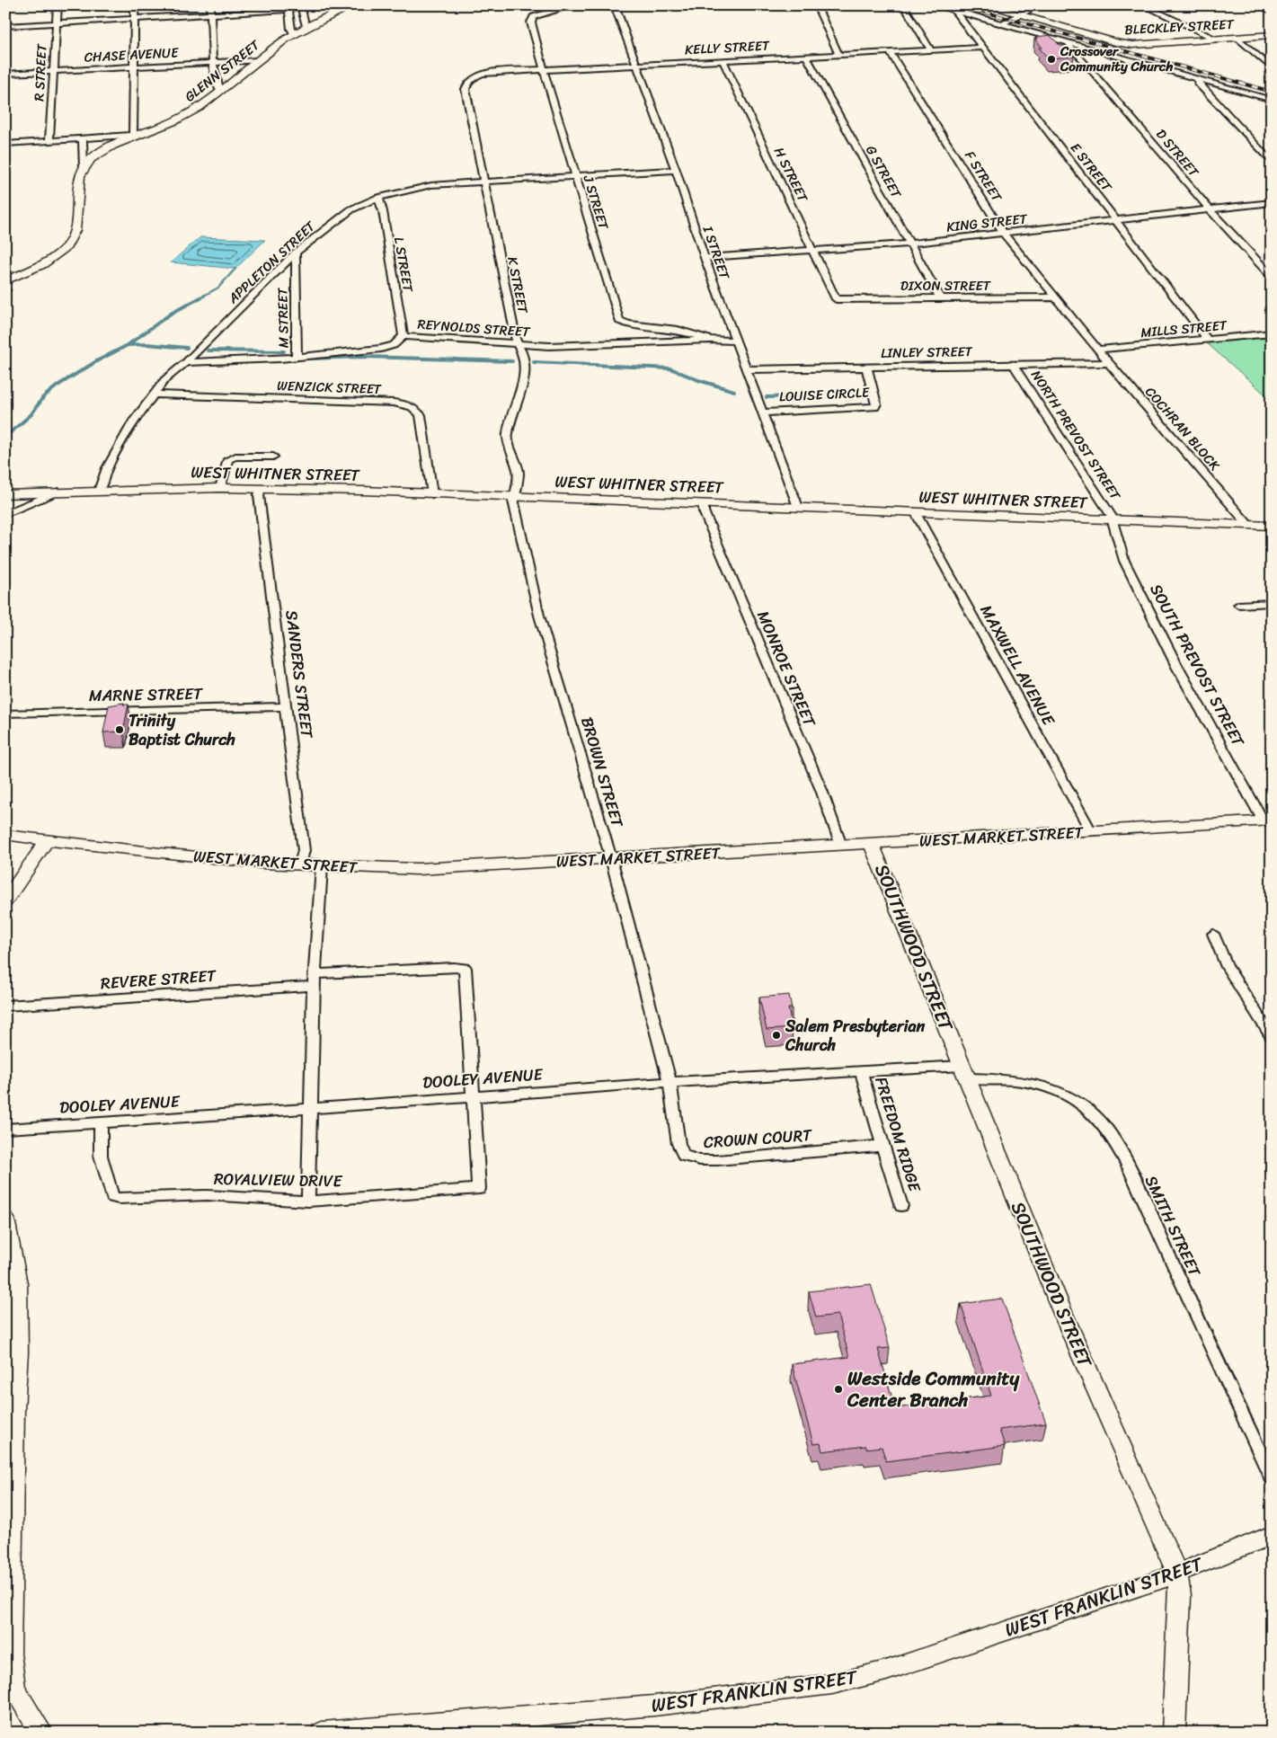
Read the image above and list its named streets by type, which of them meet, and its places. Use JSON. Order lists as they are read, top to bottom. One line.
{"streets":{"street":["BLECKLEY STREET","KELLY STREET","CHASE AVENUE","GLENN STREET","R STREET","D STREET","E STREET","G STREET","H STREET","F STREET","J STREET","KING STREET","I STREET","APPLETON STREET","L STREET","K STREET","DIXON STREET","M STREET","REYNOLDS STREET","MILLS STREET","LINLEY STREET","WENZICK STREET","LOUISE CIRCLE","COCHRAN BLOCK","NORTH PREVOST STREET","WEST WHITNER STREET","MAXWELL AVENUE","SOUTH PREVOST STREET","MONROE STREET","SANDERS STREET","MARNE STREET","BROWN STREET","WEST MARKET STREET","SOUTHWOOD STREET","REVERE STREET","DOOLEY AVENUE","FREEDOM RIDGE","CROWN COURT","ROYALVIEW DRIVE","SMITH STREET","WEST FRANKLIN STREET"]},"crossings":[["KELLY STREET","E STREET"],["KELLY STREET","G STREET"],["KELLY STREET","H STREET"],["KELLY STREET","F STREET"],["KELLY STREET","J STREET"],["KELLY STREET","I STREET"],["KELLY STREET","K STREET"],["CHASE AVENUE","GLENN STREET"],["CHASE AVENUE","R STREET"],["D STREET","KING STREET"],["E STREET","KING STREET"],["E STREET","MILLS STREET"],["G STREET","KING STREET"],["G STREET","DIXON STREET"],["H STREET","KING STREET"],["H STREET","DIXON STREET"],["F STREET","KING STREET"],["F STREET","DIXON STREET"],["F STREET","MILLS STREET"],["F STREET","COCHRAN BLOCK"],["J STREET","I STREET"],["J STREET","APPLETON STREET"],["J STREET","REYNOLDS STREET"],["KING STREET","I STREET"],["I STREET","APPLETON STREET"],["I STREET","LINLEY STREET"],["I STREET","LOUISE CIRCLE"],["I STREET","WEST WHITNER STREET"],["APPLETON STREET","L STREET"],["APPLETON STREET","K STREET"],["APPLETON STREET","M STREET"],["APPLETON STREET","REYNOLDS STREET"],["APPLETON STREET","WENZICK STREET"],["APPLETON STREET","WEST WHITNER STREET"],["L STREET","REYNOLDS STREET"],["K STREET","REYNOLDS STREET"],["K STREET","WEST WHITNER STREET"],["K STREET","BROWN STREET"],["M STREET","REYNOLDS STREET"],["MILLS STREET","COCHRAN BLOCK"],["LINLEY STREET","LOUISE CIRCLE"],["LINLEY STREET","COCHRAN BLOCK"],["LINLEY STREET","NORTH PREVOST STREET"],["WENZICK STREET","WEST WHITNER STREET"],["COCHRAN BLOCK","WEST WHITNER STREET"],["NORTH PREVOST STREET","WEST WHITNER STREET"],["NORTH PREVOST STREET","SOUTH PREVOST STREET"],["WEST WHITNER STREET","MAXWELL AVENUE"],["WEST WHITNER STREET","SOUTH PREVOST STREET"],["WEST WHITNER STREET","MONROE STREET"],["WEST WHITNER STREET","SANDERS STREET"],["WEST WHITNER STREET","BROWN STREET"],["MAXWELL AVENUE","WEST MARKET STREET"],["SOUTH PREVOST STREET","WEST MARKET STREET"],["MONROE STREET","WEST MARKET STREET"],["SANDERS STREET","MARNE STREET"],["SANDERS STREET","WEST MARKET STREET"],["BROWN STREET","WEST MARKET STREET"],["BROWN STREET","DOOLEY AVENUE"],["BROWN STREET","CROWN COURT"],["WEST MARKET STREET","SOUTHWOOD STREET"],["SOUTHWOOD STREET","DOOLEY AVENUE"],["SOUTHWOOD STREET","SMITH STREET"],["SOUTHWOOD STREET","WEST FRANKLIN STREET"],["REVERE STREET","DOOLEY AVENUE"],["REVERE STREET","ROYALVIEW DRIVE"],["DOOLEY AVENUE","FREEDOM RIDGE"],["DOOLEY AVENUE","CROWN COURT"],["DOOLEY AVENUE","ROYALVIEW DRIVE"],["DOOLEY AVENUE","SMITH STREET"],["FREEDOM RIDGE","CROWN COURT"]],"places":["Crossover Community Church","Trinity Baptist Church","Salem Presbyterian Church","Westside Community Center Branch"]}
